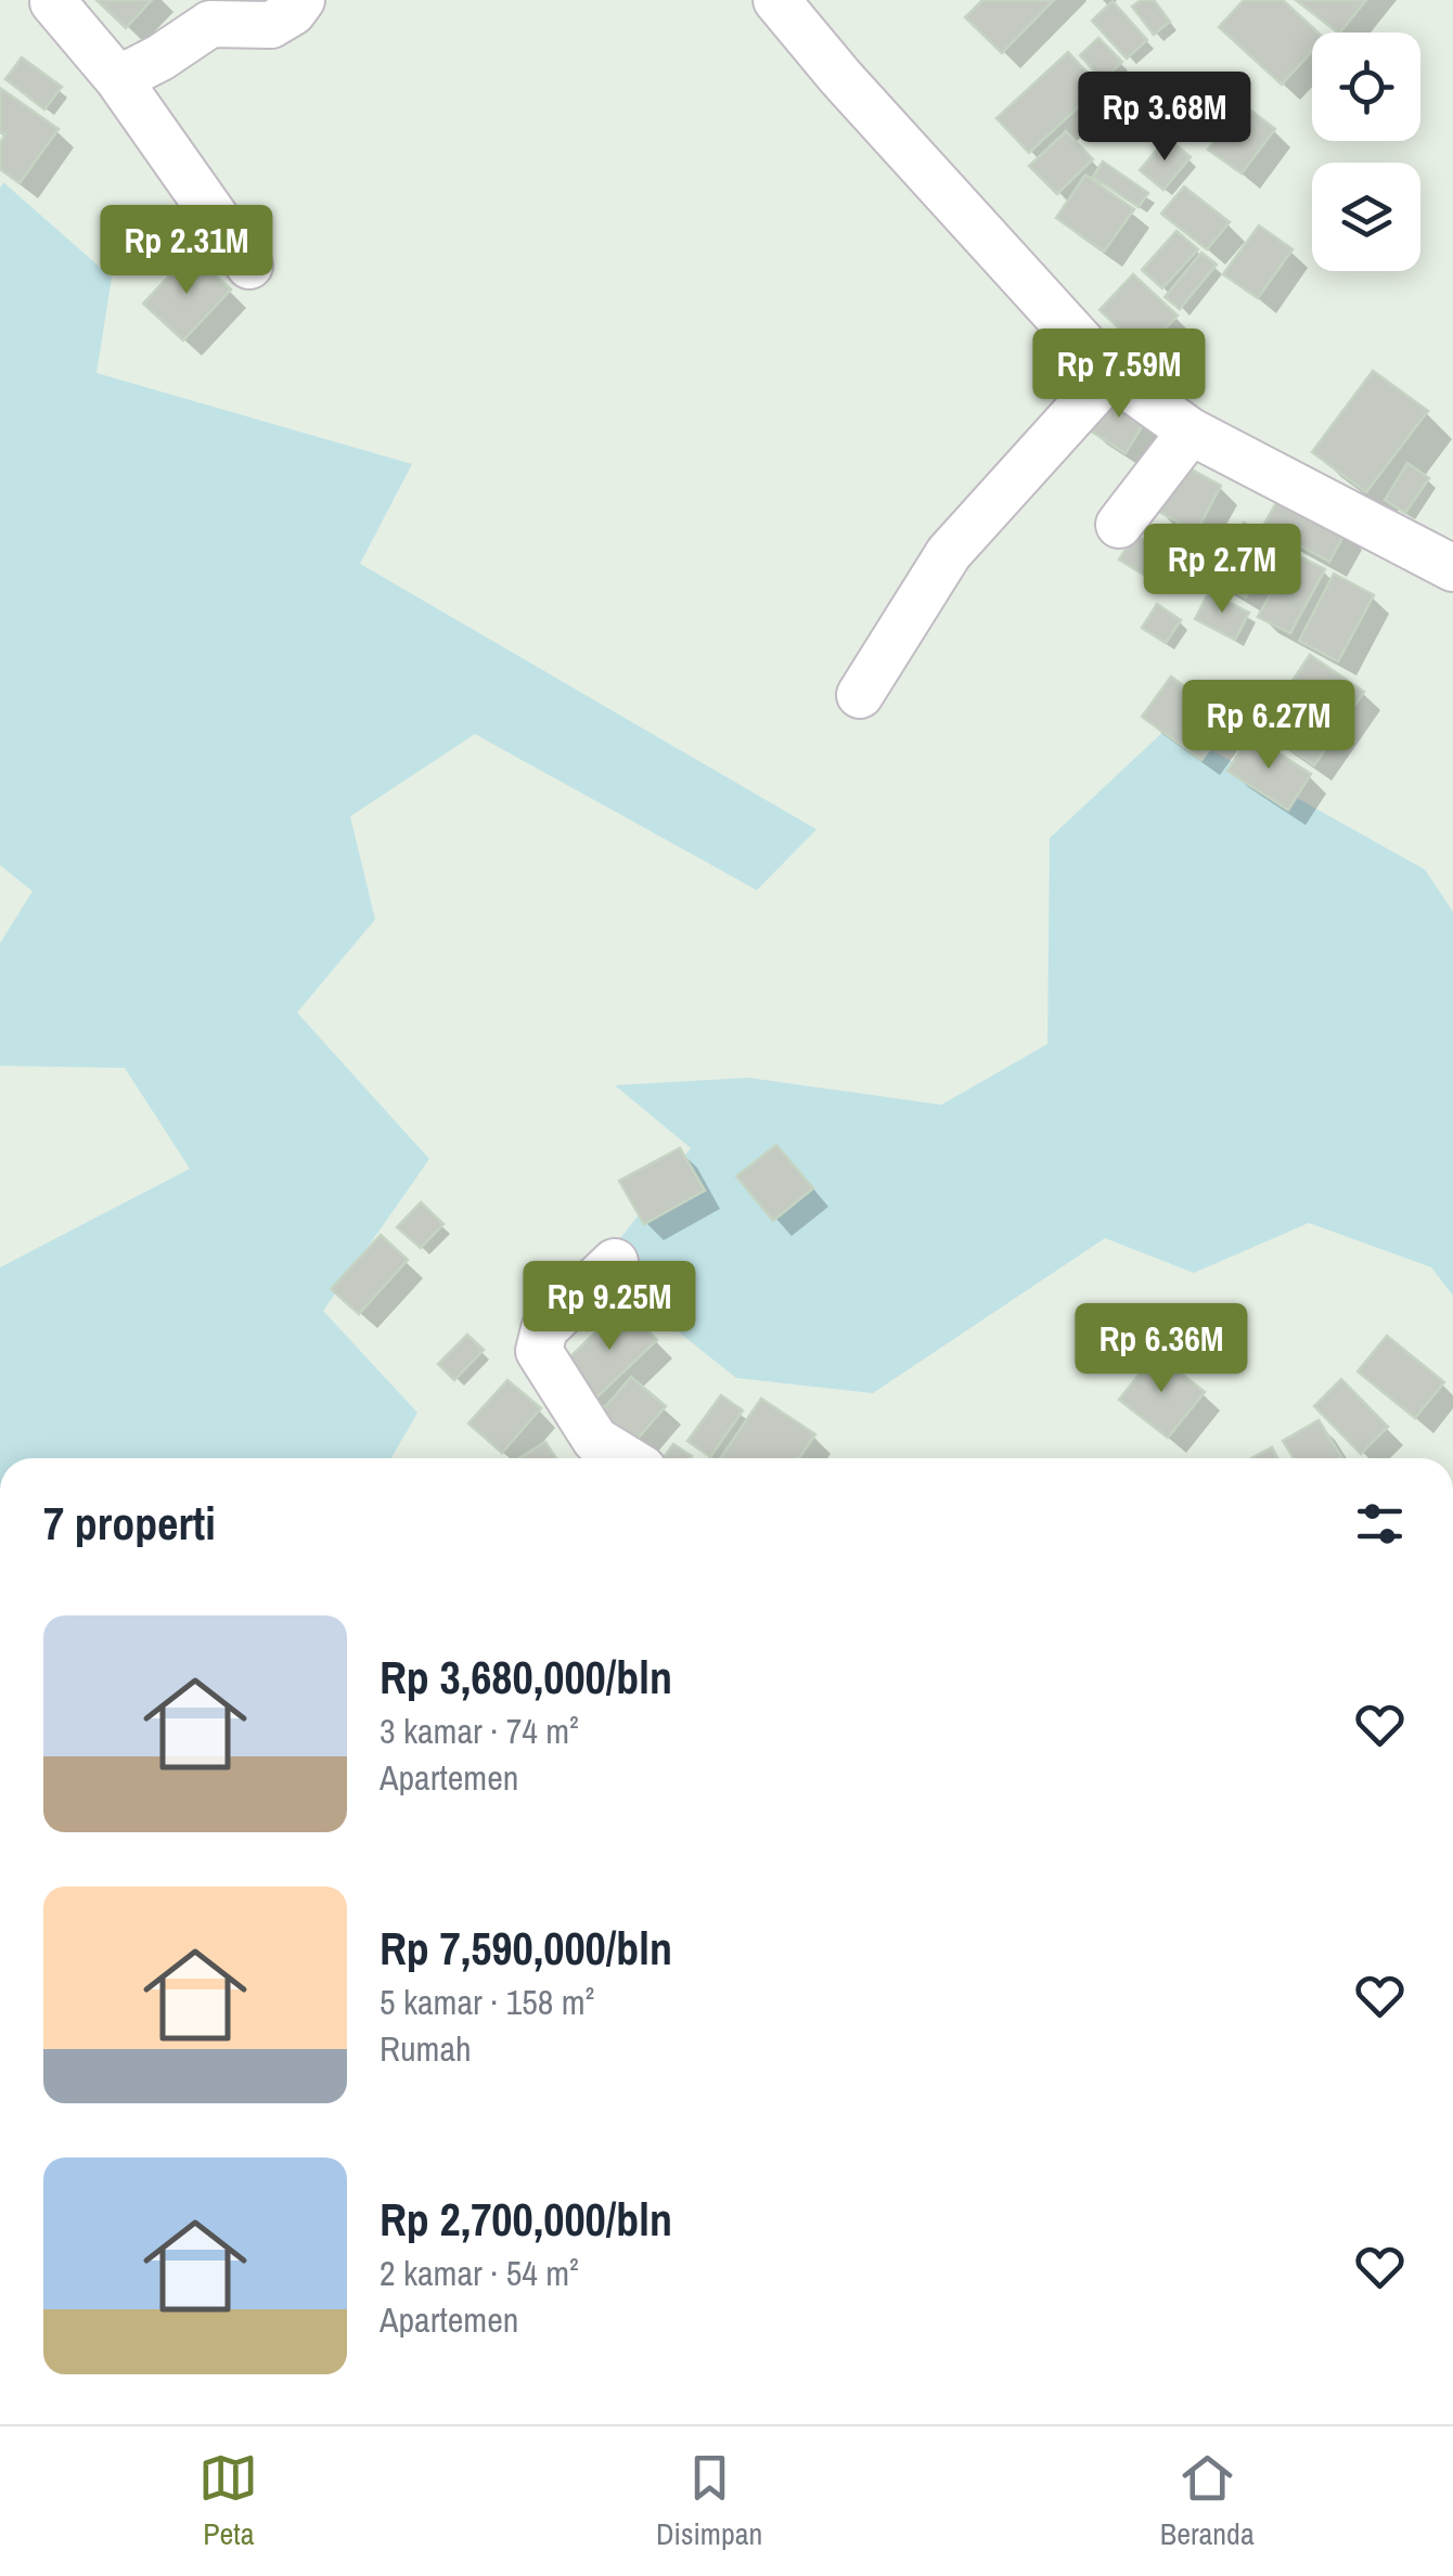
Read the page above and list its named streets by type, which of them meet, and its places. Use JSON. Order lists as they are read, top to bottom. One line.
{"page":{"price":["Rp 3.68M","Rp 2.31M","Rp 7.59M","Rp 2.7M","Rp 6.27M","Rp 9.25M","Rp 6.36M"],"heading":"7 properti","list":[{"name":"Rp 3,680,000/bln","note":"3 kamar · 74 m² · Apartemen"},{"name":"Rp 7,590,000/bln","note":"5 kamar · 158 m² · Rumah"},{"name":"Rp 2,700,000/bln","note":"2 kamar · 54 m² · Apartemen"}],"tabs":["Peta","Disimpan","Beranda"]}}
